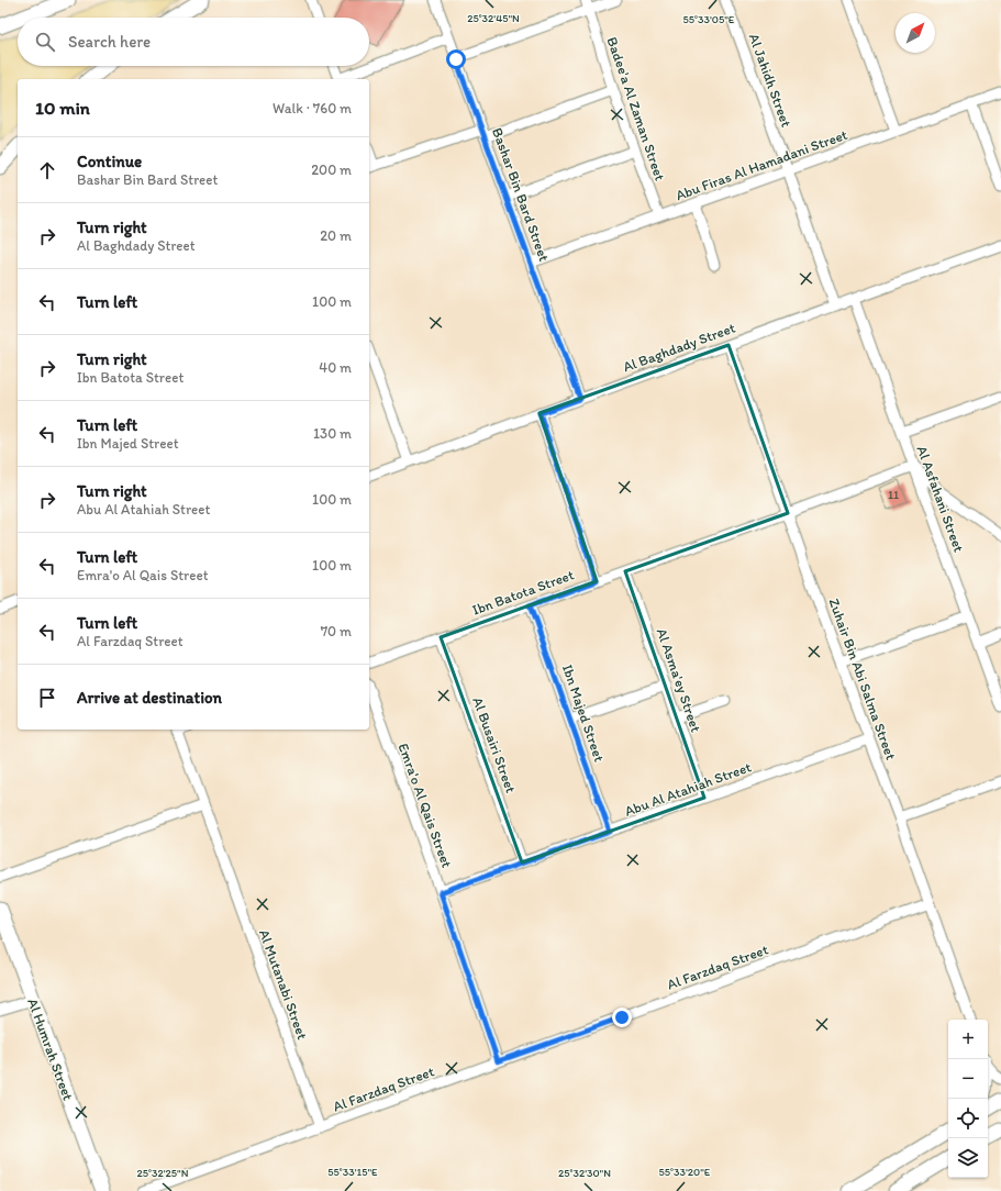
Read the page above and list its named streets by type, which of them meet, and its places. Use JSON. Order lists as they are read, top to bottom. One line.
{"streets":{"street":["Al Jahidh Street","Badee'a Al Zaman Street","Abu Firas Al Hamadani Street","Bashar Bin Bard Street","Al Baghdady Street","Al Asfahani Street","Ibn Batota Street","Zuhair Bin Abi Salma Street","Al Asma'ey Street","Ibn Majed Street","Al Busairi Street","Abu Al Atahiah Street","Emra'o Al Qais Street","Al Farzdaq Street","Al Mutanabi Street","Al Humrah Street"]},"crossings":[["Al Jahidh Street","Abu Firas Al Hamadani Street"],["Al Jahidh Street","Al Baghdady Street"],["Badee'a Al Zaman Street","Abu Firas Al Hamadani Street"],["Abu Firas Al Hamadani Street","Bashar Bin Bard Street"],["Bashar Bin Bard Street","Al Baghdady Street"],["Al Baghdady Street","Al Asfahani Street"],["Al Baghdady Street","Zuhair Bin Abi Salma Street"],["Al Asfahani Street","Ibn Batota Street"],["Ibn Batota Street","Zuhair Bin Abi Salma Street"],["Ibn Batota Street","Al Asma'ey Street"],["Ibn Batota Street","Ibn Majed Street"],["Ibn Batota Street","Al Busairi Street"],["Zuhair Bin Abi Salma Street","Abu Al Atahiah Street"],["Zuhair Bin Abi Salma Street","Al Farzdaq Street"],["Al Asma'ey Street","Abu Al Atahiah Street"],["Ibn Majed Street","Abu Al Atahiah Street"],["Al Busairi Street","Abu Al Atahiah Street"],["Abu Al Atahiah Street","Emra'o Al Qais Street"],["Emra'o Al Qais Street","Al Farzdaq Street"],["Al Farzdaq Street","Al Mutanabi Street"]],"house_numbers":["11"],"north":"top right","page":{"search":"Search here","heading":["10 min","Walk · 760 m"],"list":[["Continue","Bashar Bin Bard Street","200 m"],["Turn right","Al Baghdady Street","20 m"],["Turn left","100 m"],["Turn right","Ibn Batota Street","40 m"],["Turn left","Ibn Majed Street","130 m"],["Turn right","Abu Al Atahiah Street","100 m"],["Turn left","Emra'o Al Qais Street","100 m"],["Turn left","Al Farzdaq Street","70 m"],"Arrive at destination"],"map_buttons":["+","−"]},"coordinates":["25°32'45\"N","55°33'05\"E","55°33'15\"E","55°33'20\"E","25°32'25\"N","25°32'30\"N"]}
